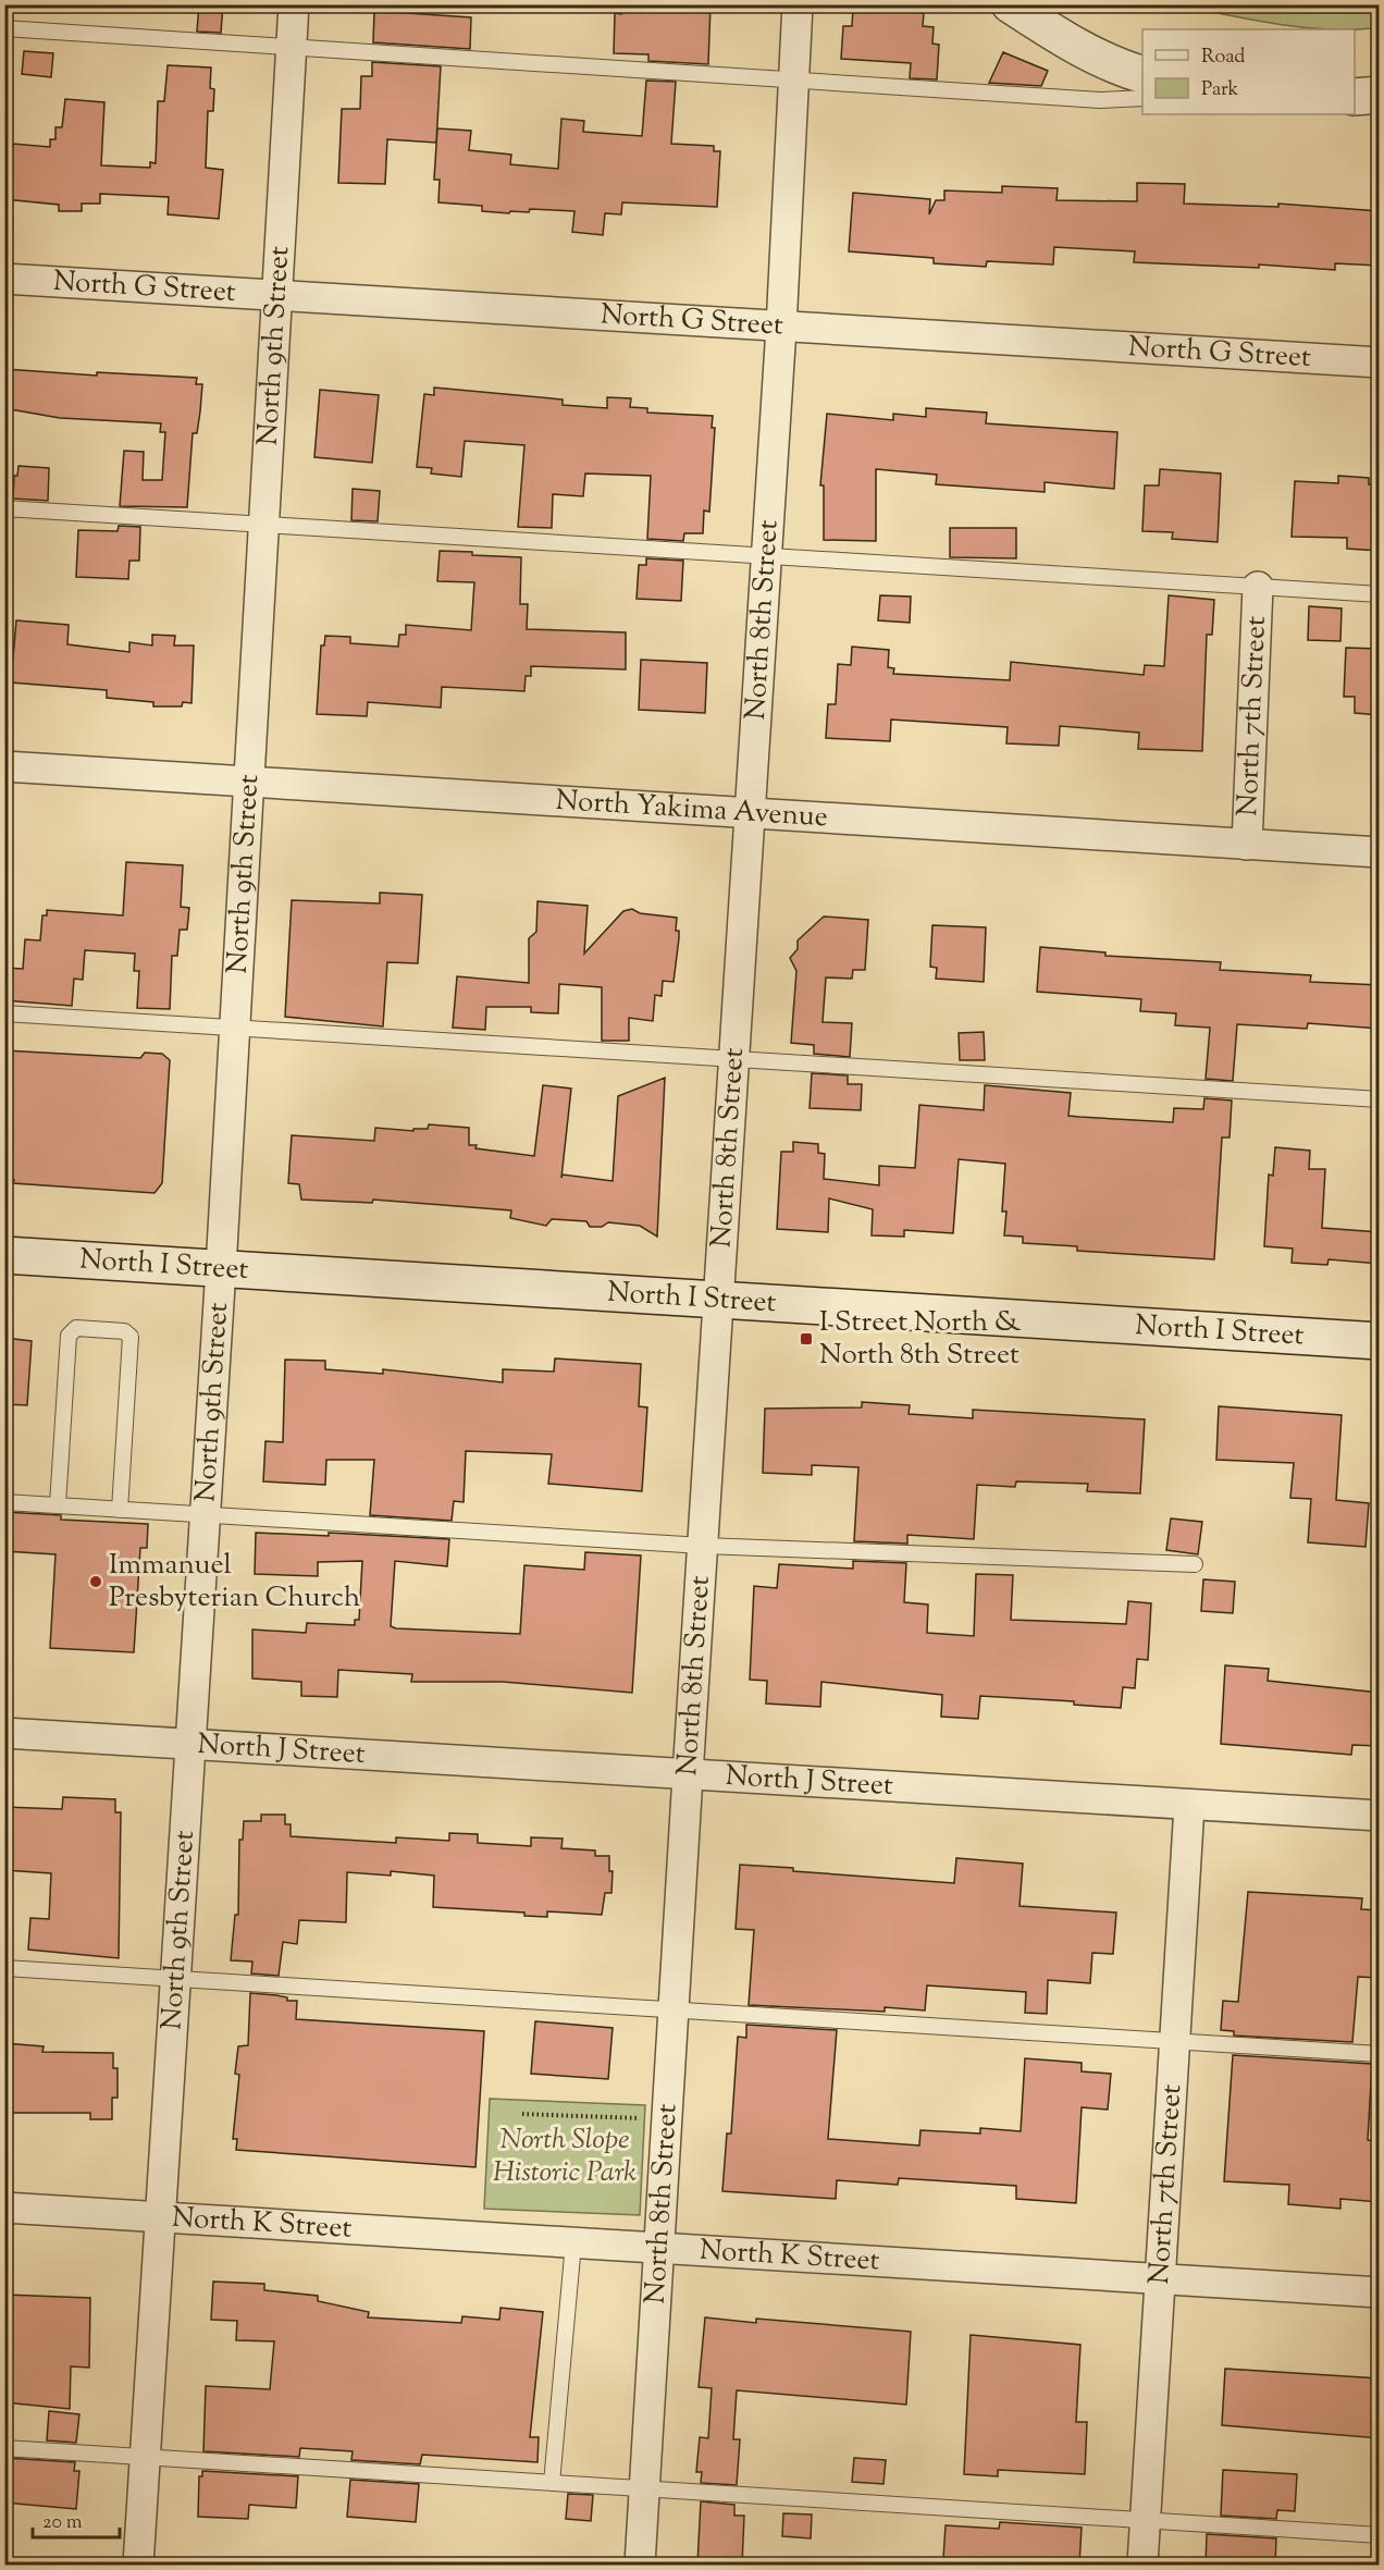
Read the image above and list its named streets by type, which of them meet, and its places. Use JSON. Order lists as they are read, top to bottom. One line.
{"streets":{"main road":["North I Street"],"street":["North G Street","North 9th Street","North 8th Street","North 7th Street","North Yakima Avenue","North J Street","North K Street"]},"crossings":[["North G Street","North 9th Street"],["North G Street","North 8th Street"],["North 9th Street","North Yakima Avenue"],["North 9th Street","North I Street"],["North 9th Street","North J Street"],["North 9th Street","North K Street"],["North 8th Street","North Yakima Avenue"],["North 8th Street","North I Street"],["North 8th Street","North J Street"],["North 8th Street","North K Street"],["North 7th Street","North Yakima Avenue"],["North 7th Street","North J Street"],["North 7th Street","North K Street"]],"parks":["North Slope Historic Park"],"places":{"transit":["I Street North & North 8th Street"],"other":["Immanuel Presbyterian Church"]},"legend":["Road","Park"],"scale_bar":"20 m"}
